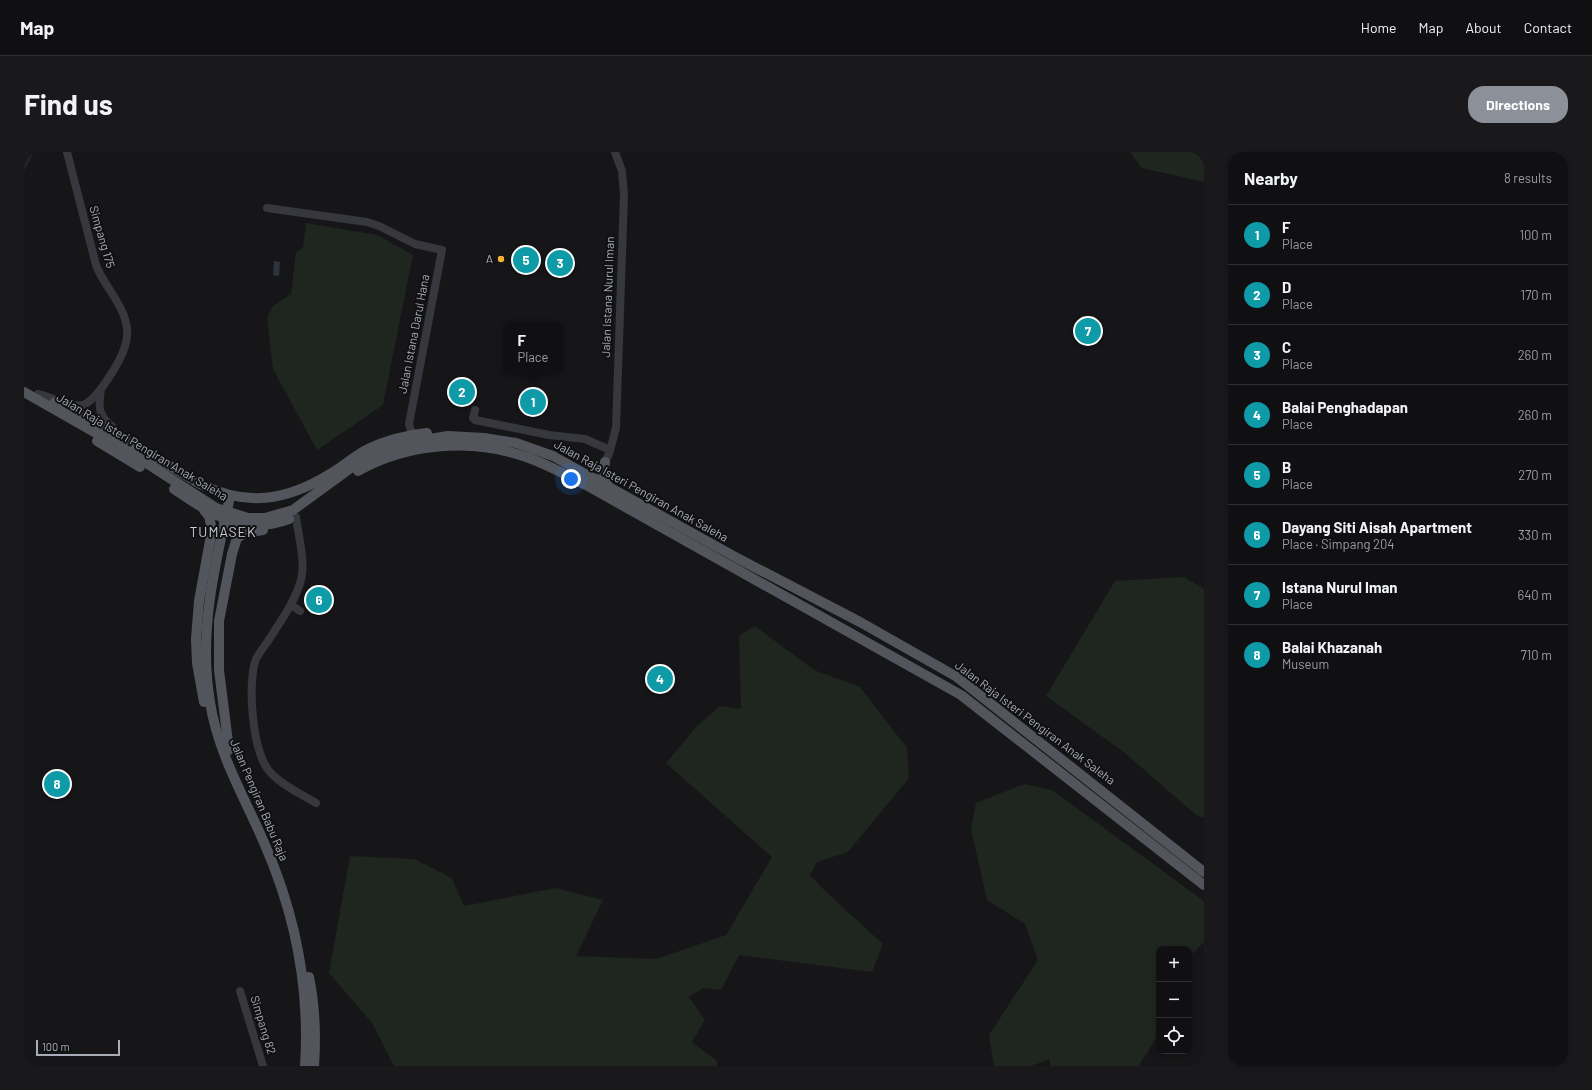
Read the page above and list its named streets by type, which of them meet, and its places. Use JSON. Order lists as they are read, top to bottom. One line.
{"streets":{"main road":["Jalan Raja Isteri Pengiran Anak Saleha","Jalan Pengiran Babu Raja"],"street":["Simpang 175","Jalan Istana Nurul Iman","Jalan Istana Darul Hana","Simpang 82"]},"crossings":[["Jalan Istana Nurul Iman","Jalan Raja Isteri Pengiran Anak Saleha"]],"districts":["TUMASEK"],"places":["A"],"scale_bar":"100 m","page":{"header":"Map","nav":["Home","Map","About","Contact"],"buttons":"Directions","title":"Find us","heading":["Nearby","8 results"],"list":[{"mark":"1","name":"F","note":"Place","value":"100 m"},{"mark":"2","name":"D","note":"Place","value":"170 m"},{"mark":"3","name":"C","note":"Place","value":"260 m"},{"mark":"4","name":"Balai Penghadapan","note":"Place","value":"260 m"},{"mark":"5","name":"B","note":"Place","value":"270 m"},{"mark":"6","name":"Dayang Siti Aisah Apartment","note":"Place · Simpang 204","value":"330 m"},{"mark":"7","name":"Istana Nurul Iman","note":"Place","value":"640 m"},{"mark":"8","name":"Balai Khazanah","note":"Museum","value":"710 m"}],"pins":["5","3","7","2","1","6","4","8"],"popup":["F","Place"],"map_buttons":["+","−"],"scale":"100 m"}}
